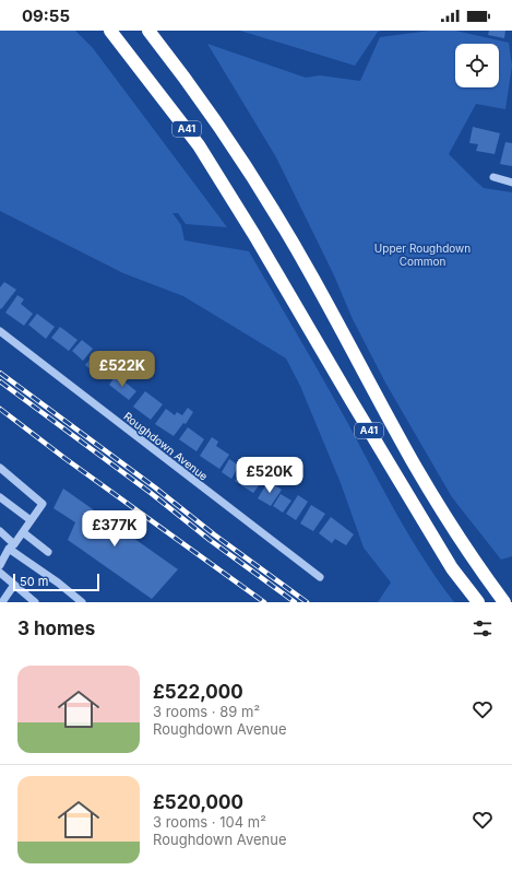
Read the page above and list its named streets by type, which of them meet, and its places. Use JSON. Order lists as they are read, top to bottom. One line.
{"streets":{"highway":["A41"],"street":["Roughdown Avenue"]},"parks":["Upper Roughdown Common"],"scale_bar":"50 m","page":{"status":"09:55","price":["£522K","£520K","£377K"],"scale":"50 m","heading":"3 homes","list":[{"name":"£522,000","note":"3 rooms · 89 m² · Roughdown Avenue"},{"name":"£520,000","note":"3 rooms · 104 m² · Roughdown Avenue"}]}}
